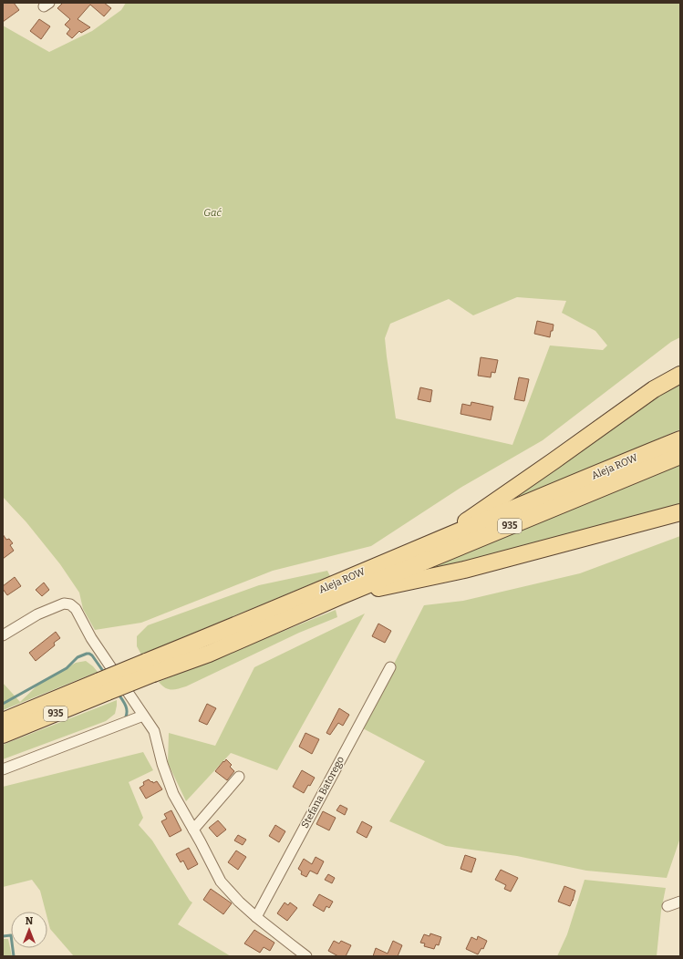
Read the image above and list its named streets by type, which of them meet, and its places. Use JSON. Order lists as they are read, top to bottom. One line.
{"streets":{"main road":["Aleja ROW","935"],"street":["Stefana Batorego"]},"parks":["Gać"],"north":"top"}
